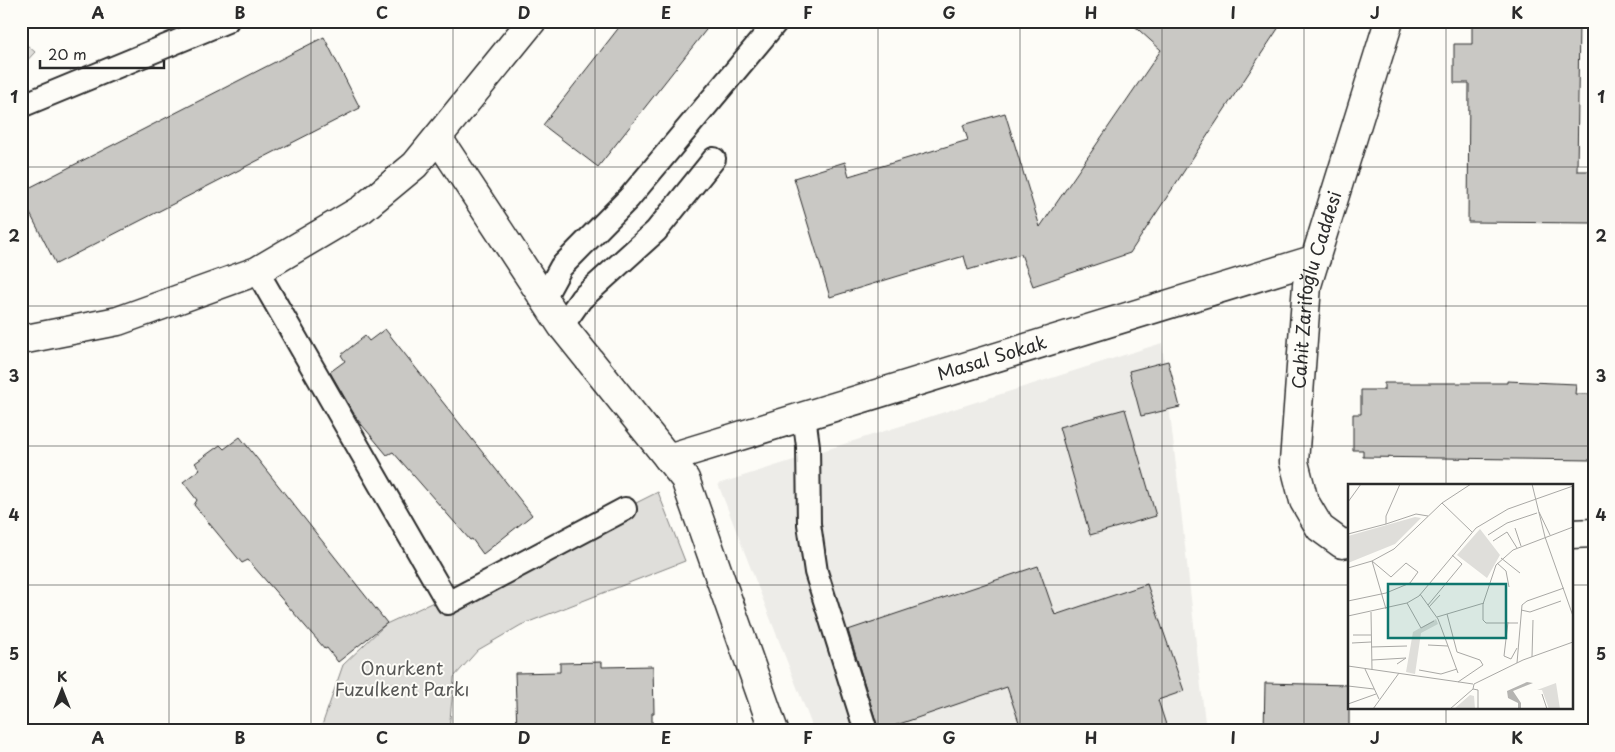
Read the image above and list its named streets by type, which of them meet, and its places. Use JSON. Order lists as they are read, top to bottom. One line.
{"streets":{"street":["Cahit Zarifoğlu Caddesi","Masal Sokak"]},"crossings":[["Cahit Zarifoğlu Caddesi","Masal Sokak"]],"parks":["Onurkent Fuzulkent Parkı"],"scale_bar":"20 m","north":"top","grid":{"columns":["A","B","C","D","E","F","G","H","I","J","K"],"rows":["1","2","3","4","5"]}}
